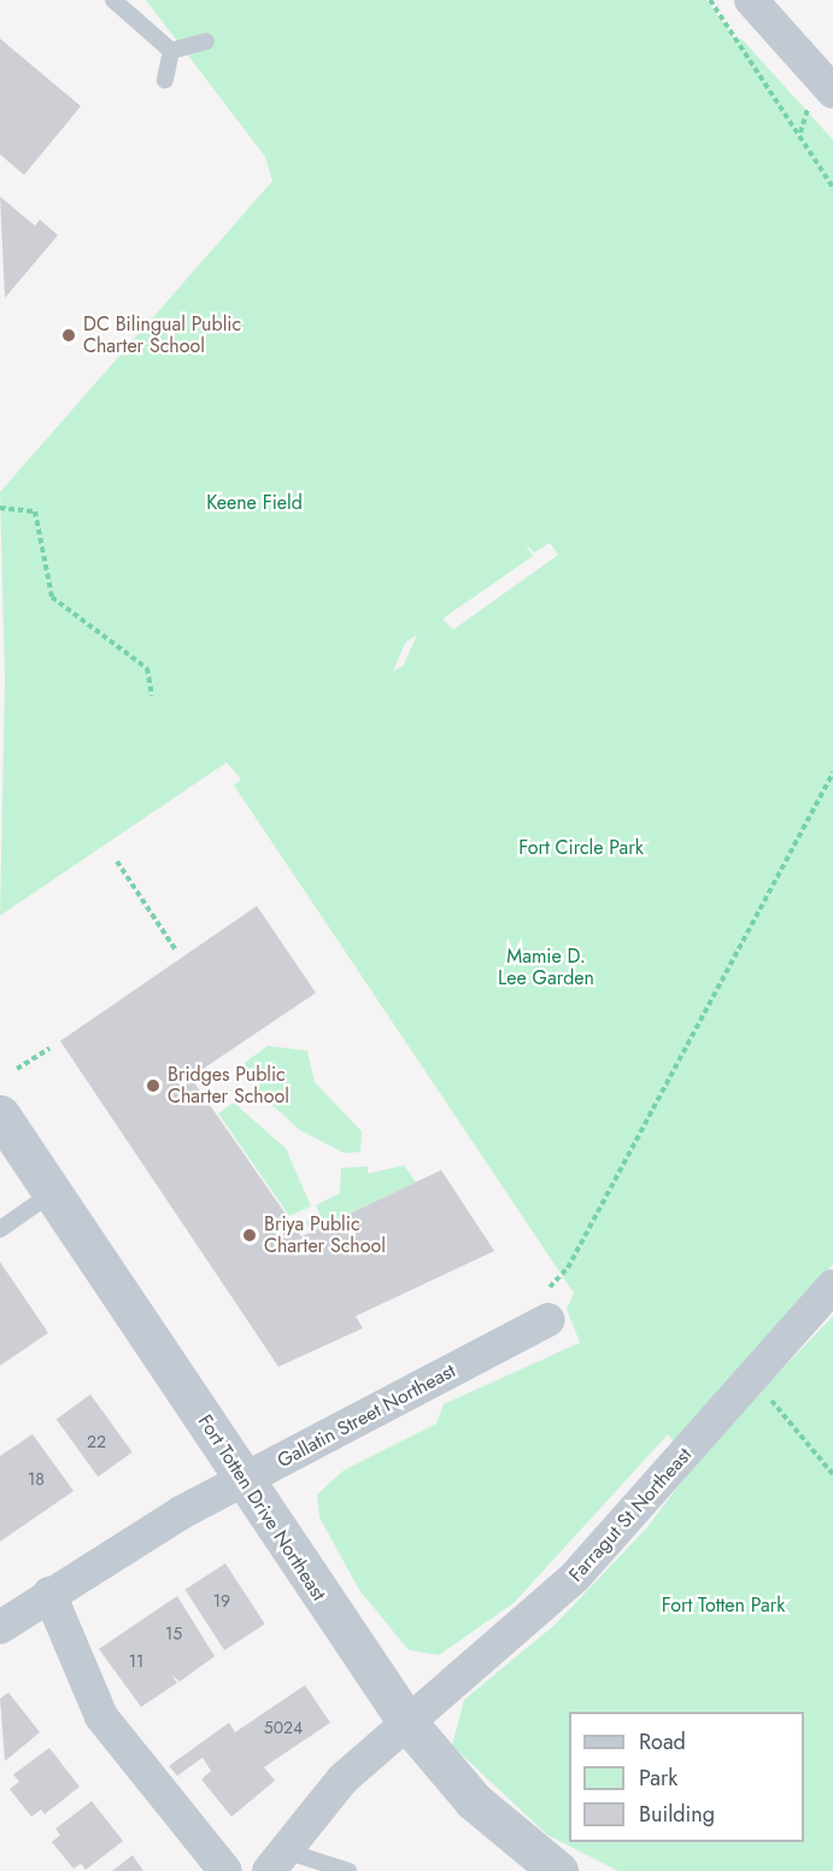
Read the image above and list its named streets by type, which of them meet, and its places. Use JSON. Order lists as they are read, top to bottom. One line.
{"streets":{"street":["Gallatin Street Northeast","Fort Totten Drive Northeast","Farragut St Northeast"]},"crossings":[["Gallatin Street Northeast","Fort Totten Drive Northeast"],["Fort Totten Drive Northeast","Farragut St Northeast"]],"parks":["Keene Field","Fort Circle Park","Mamie D. Lee Garden","Fort Totten Park"],"places":["DC Bilingual Public Charter School","Bridges Public Charter School","Briya Public Charter School"],"house_numbers":["22","18","19","15","11","5024"],"legend":["Road","Park","Building"]}
